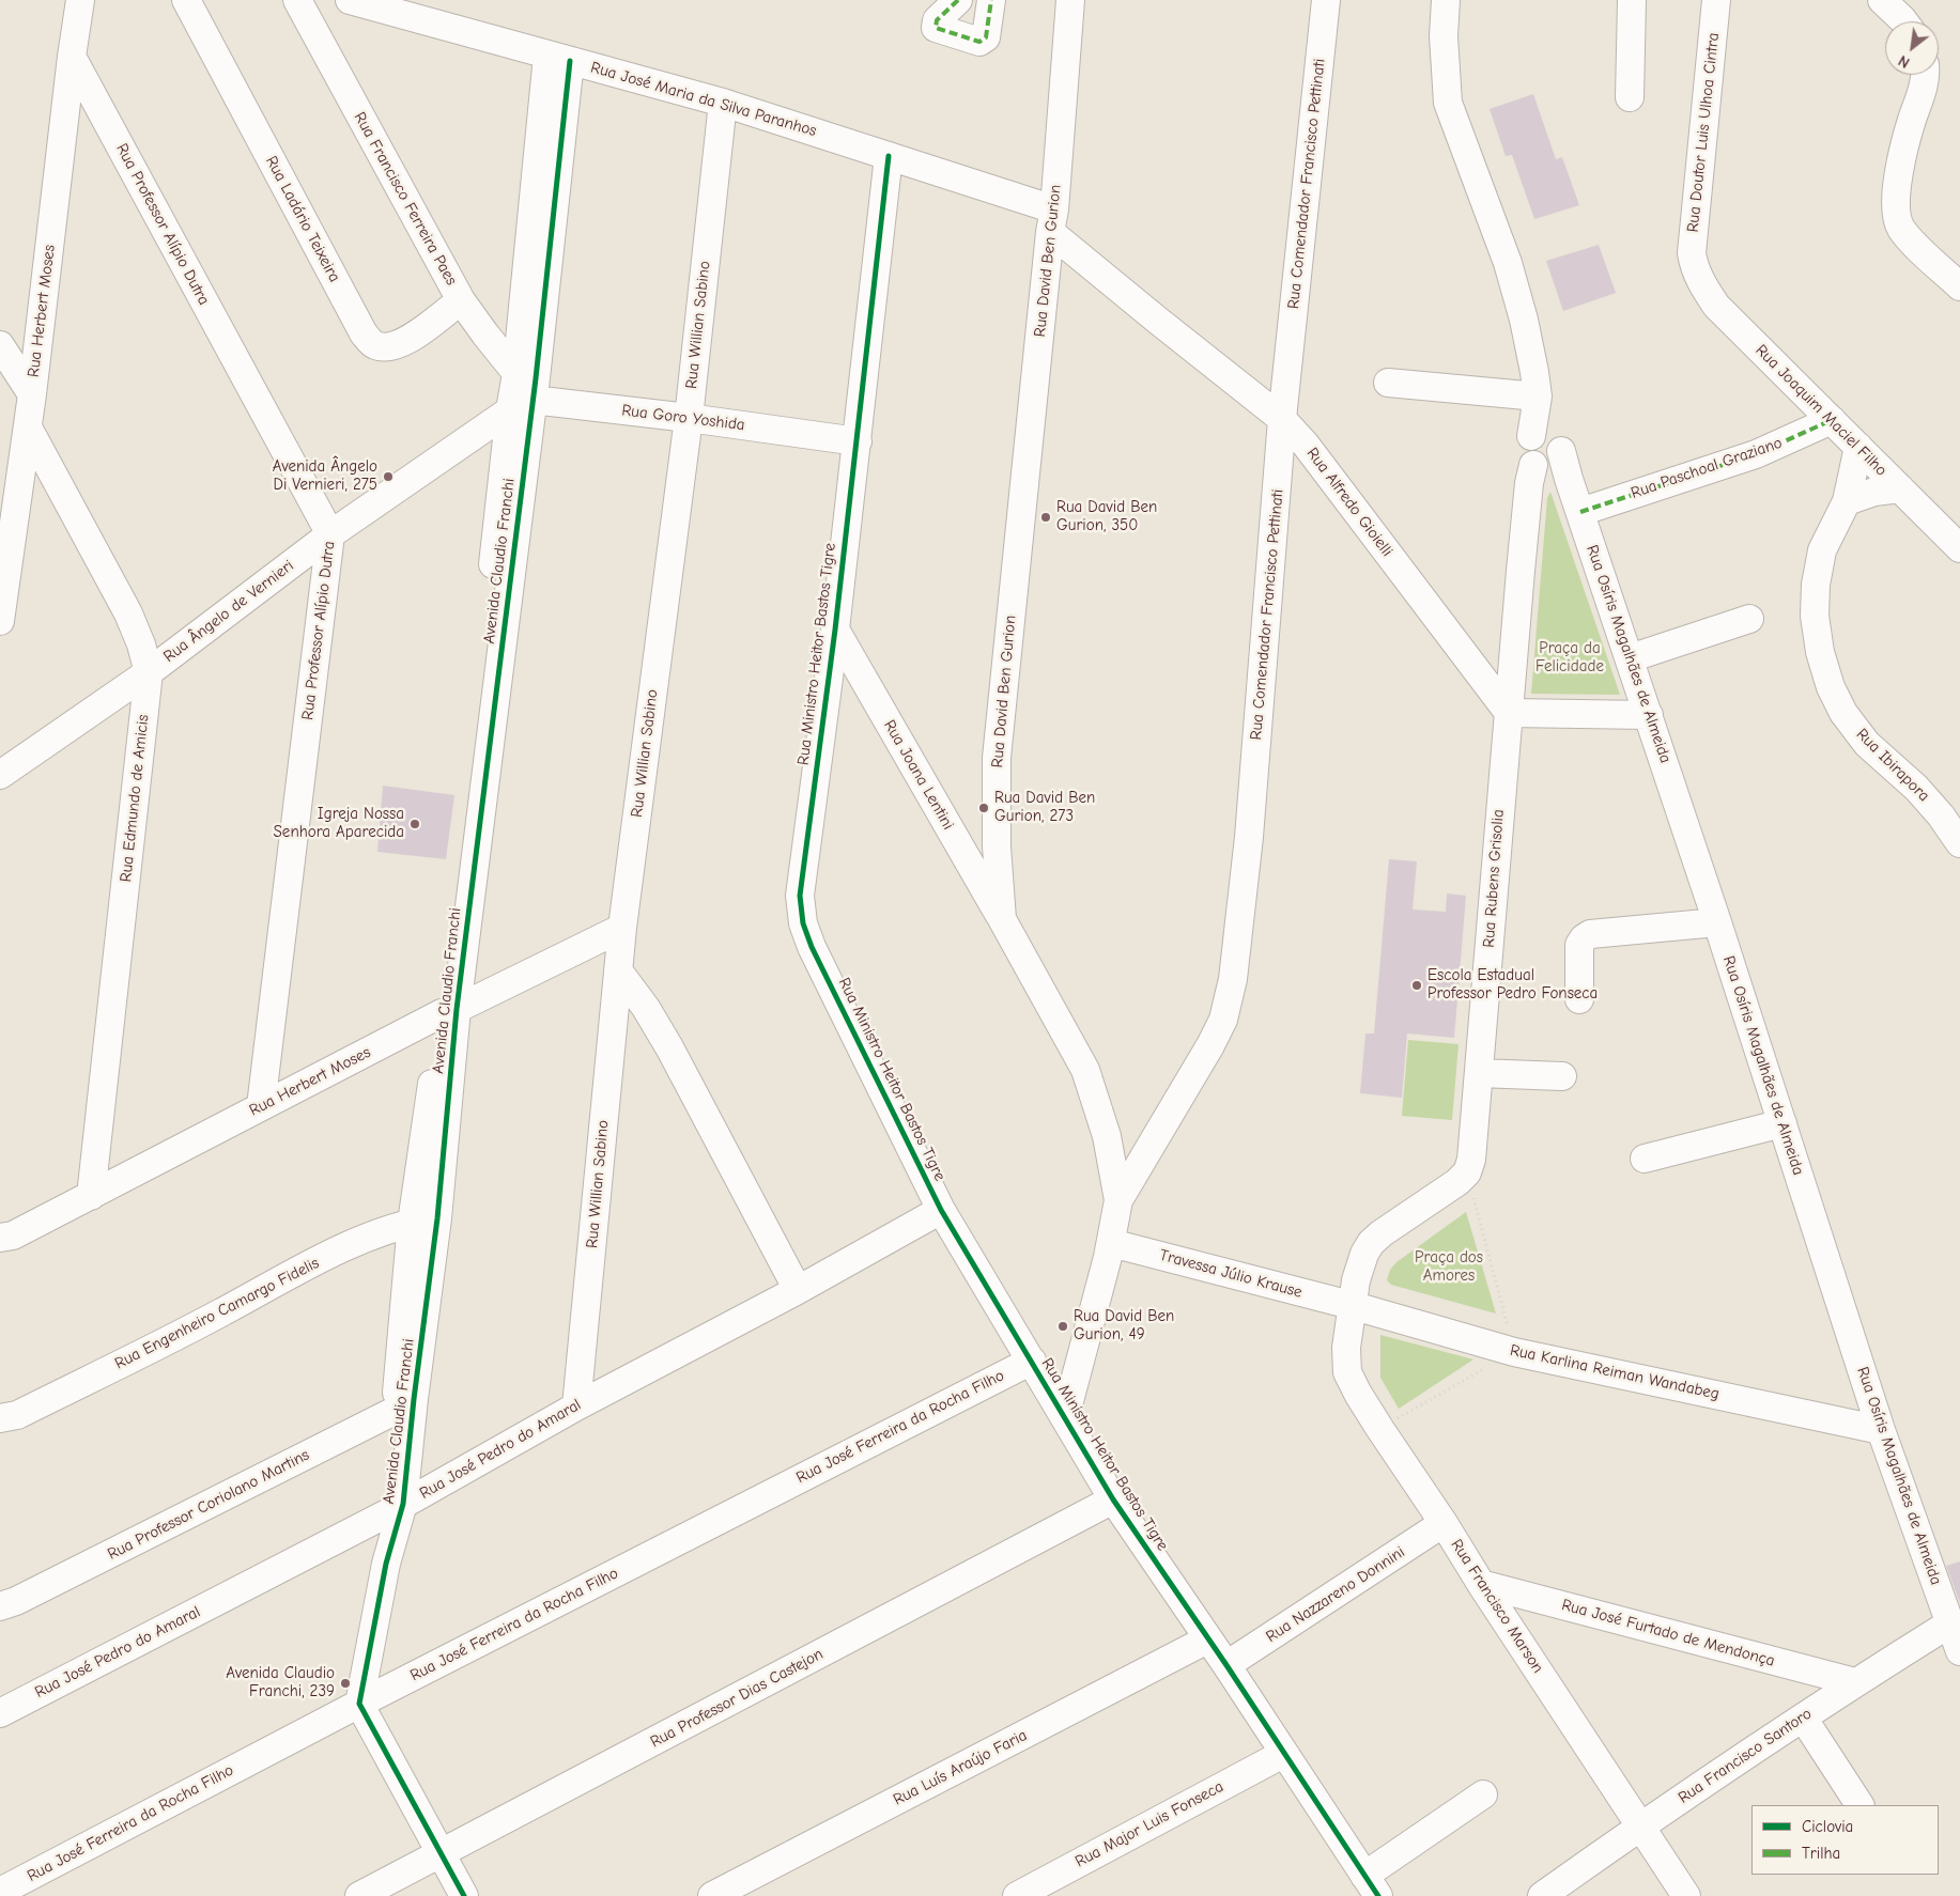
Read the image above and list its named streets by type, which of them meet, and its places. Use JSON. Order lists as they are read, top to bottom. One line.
{"streets":{"street":["Rua José Maria da Silva Paranhos","Rua Doutor Luis Ulhoa Cintra","Rua Comendador Francisco Pettinati","Rua Francisco Ferreira Paes","Rua Ladário Teixeira","Rua Professor Alípio Dutra","Rua David Ben Gurion","Rua Herbert Moses","Rua Willian Sabino","Rua Joaquim Maciel Filho","Rua Goro Yoshida","Rua Paschoal Graziano","Rua Alfredo Gioielli","Avenida Claudio Franchi","Rua Ângelo de Vernieri","Rua Ministro Heitor Bastos Tigre","Rua Osíris Magalhães de Almeida","Rua Ibirapora","Rua Joana Lentini","Rua Edmundo de Amicis","Rua Rubens Grisolia","Travessa Júlio Krause","Rua Engenheiro Camargo Fidelis","Rua Karlina Reiman Wandabeg","Rua José Ferreira da Rocha Filho","Rua José Pedro do Amaral","Rua Professor Coriolano Martins","Rua Nazzareno Donnini","Rua Francisco Marson","Rua José Furtado de Mendonça","Rua Professor Dias Castejon","Rua Francisco Santoro","Rua Luís Araújo Faria","Rua Major Luis Fonseca"]},"crossings":[["Rua José Maria da Silva Paranhos","Rua David Ben Gurion"],["Rua José Maria da Silva Paranhos","Rua Willian Sabino"],["Rua José Maria da Silva Paranhos","Rua Alfredo Gioielli"],["Rua José Maria da Silva Paranhos","Avenida Claudio Franchi"],["Rua José Maria da Silva Paranhos","Rua Ministro Heitor Bastos Tigre"],["Rua Doutor Luis Ulhoa Cintra","Rua Joaquim Maciel Filho"],["Rua Comendador Francisco Pettinati","Rua David Ben Gurion"],["Rua Comendador Francisco Pettinati","Rua Alfredo Gioielli"],["Rua Francisco Ferreira Paes","Rua Ladário Teixeira"],["Rua Francisco Ferreira Paes","Rua Goro Yoshida"],["Rua Francisco Ferreira Paes","Avenida Claudio Franchi"],["Rua Francisco Ferreira Paes","Rua Ângelo de Vernieri"],["Rua Professor Alípio Dutra","Rua Herbert Moses"],["Rua Professor Alípio Dutra","Rua Ângelo de Vernieri"],["Rua David Ben Gurion","Rua Alfredo Gioielli"],["Rua David Ben Gurion","Rua Ministro Heitor Bastos Tigre"],["Rua David Ben Gurion","Rua Joana Lentini"],["Rua David Ben Gurion","Travessa Júlio Krause"],["Rua Herbert Moses","Rua Willian Sabino"],["Rua Herbert Moses","Avenida Claudio Franchi"],["Rua Herbert Moses","Rua Edmundo de Amicis"],["Rua Willian Sabino","Rua Goro Yoshida"],["Rua Willian Sabino","Rua José Pedro do Amaral"],["Rua Joaquim Maciel Filho","Rua Paschoal Graziano"],["Rua Joaquim Maciel Filho","Rua Ibirapora"],["Rua Goro Yoshida","Avenida Claudio Franchi"],["Rua Goro Yoshida","Rua Ângelo de Vernieri"],["Rua Goro Yoshida","Rua Ministro Heitor Bastos Tigre"],["Rua Paschoal Graziano","Rua Osíris Magalhães de Almeida"],["Rua Alfredo Gioielli","Rua Rubens Grisolia"],["Avenida Claudio Franchi","Rua Ângelo de Vernieri"],["Avenida Claudio Franchi","Rua Engenheiro Camargo Fidelis"],["Avenida Claudio Franchi","Rua José Ferreira da Rocha Filho"],["Avenida Claudio Franchi","Rua José Pedro do Amaral"],["Avenida Claudio Franchi","Rua Professor Coriolano Martins"],["Rua Ângelo de Vernieri","Rua Edmundo de Amicis"],["Rua Ministro Heitor Bastos Tigre","Rua Joana Lentini"],["Rua Ministro Heitor Bastos Tigre","Rua José Ferreira da Rocha Filho"],["Rua Ministro Heitor Bastos Tigre","Rua José Pedro do Amaral"],["Rua Ministro Heitor Bastos Tigre","Rua Nazzareno Donnini"],["Rua Ministro Heitor Bastos Tigre","Rua Professor Dias Castejon"],["Rua Ministro Heitor Bastos Tigre","Rua Luís Araújo Faria"],["Rua Ministro Heitor Bastos Tigre","Rua Major Luis Fonseca"],["Rua Osíris Magalhães de Almeida","Rua Rubens Grisolia"],["Rua Osíris Magalhães de Almeida","Rua Karlina Reiman Wandabeg"],["Rua Osíris Magalhães de Almeida","Rua Francisco Santoro"],["Travessa Júlio Krause","Rua Karlina Reiman Wandabeg"],["Travessa Júlio Krause","Rua Francisco Marson"],["Rua Karlina Reiman Wandabeg","Rua Francisco Marson"],["Rua Nazzareno Donnini","Rua Francisco Marson"],["Rua Francisco Marson","Rua José Furtado de Mendonça"],["Rua Francisco Marson","Rua Francisco Santoro"],["Rua José Furtado de Mendonça","Rua Francisco Santoro"]],"parks":["Praça da Felicidade","Praça dos Amores"],"places":["Avenida Ângelo Di Vernieri, 275","Rua David Ben Gurion, 350","Rua David Ben Gurion, 273","Igreja Nossa Senhora Aparecida","Escola Estadual Professor Pedro Fonseca","Rua David Ben Gurion, 49","Avenida Claudio Franchi, 239"],"legend":["Ciclovia","Trilha"],"north":"bottom left"}
